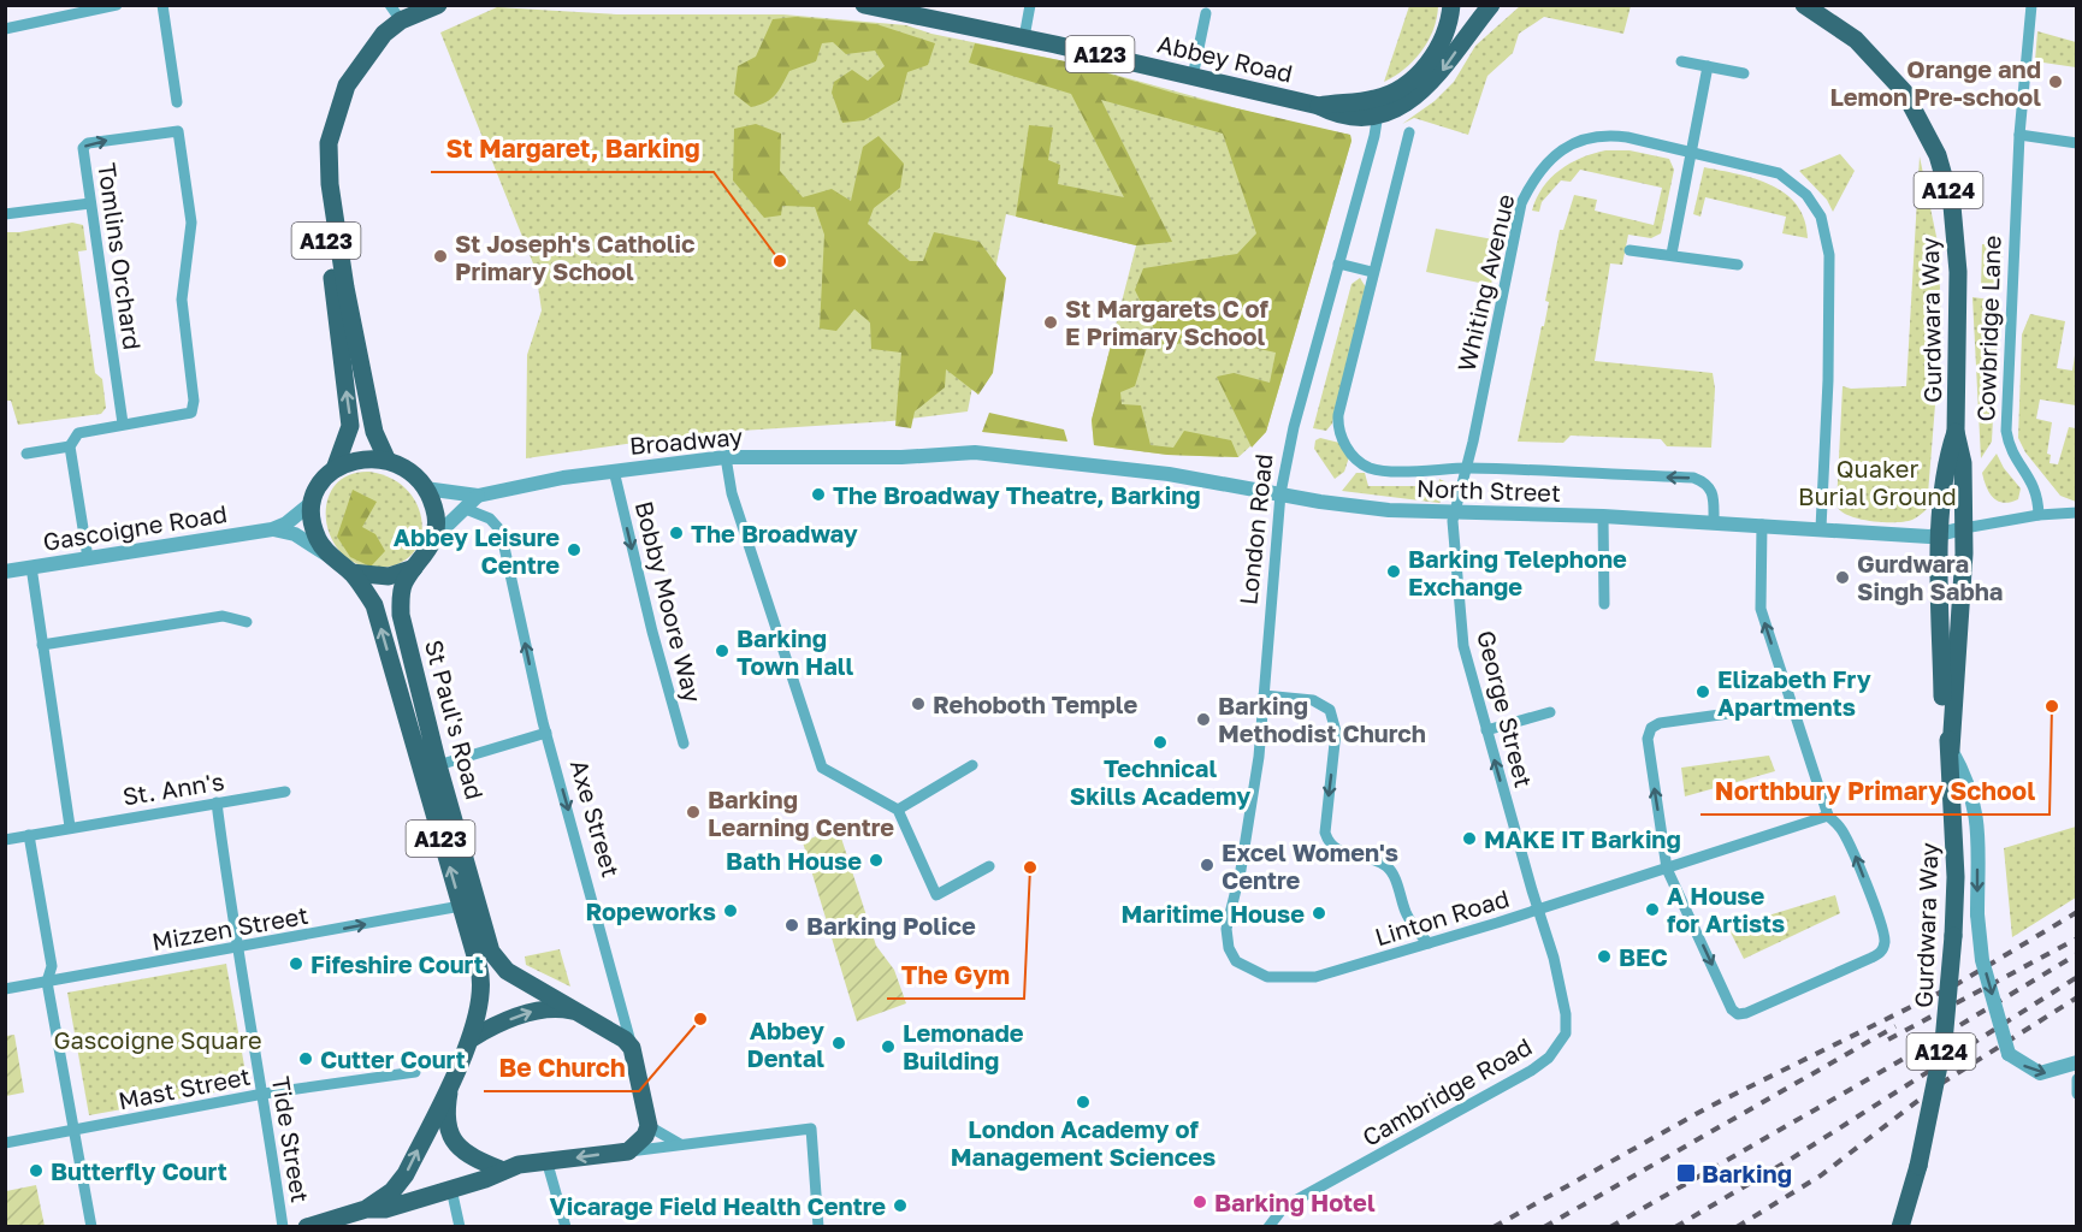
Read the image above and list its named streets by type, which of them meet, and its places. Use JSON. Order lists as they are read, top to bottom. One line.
{"streets":{"main road":["A123","Abbey Road","A124","Gurdwara Way","St Paul's Road","Axe Street"],"street":["Tomlins Orchard","Whiting Avenue","Cowbridge Lane","Broadway","North Street","Gascoigne Road","London Road","Bobby Moore Way","George Street","St. Ann's","Linton Road","Mizzen Street","Mast Street","Cambridge Road","Tide Street"]},"crossings":[["A123","Abbey Road"],["A123","Broadway"],["A123","Gascoigne Road"],["A123","London Road"],["A123","St Paul's Road"],["A123","Axe Street"],["Abbey Road","London Road"],["Whiting Avenue","North Street"],["Whiting Avenue","George Street"],["Gurdwara Way","North Street"],["Cowbridge Lane","North Street"],["Broadway","North Street"],["Broadway","Gascoigne Road"],["Broadway","Bobby Moore Way"],["Broadway","St Paul's Road"],["North Street","London Road"],["North Street","George Street"],["Gascoigne Road","St Paul's Road"],["London Road","Linton Road"],["George Street","Linton Road"],["George Street","Cambridge Road"],["St Paul's Road","Axe Street"],["St Paul's Road","Mizzen Street"],["St. Ann's","Tide Street"],["Linton Road","Cambridge Road"],["Mizzen Street","Tide Street"],["Mast Street","Tide Street"]],"one_way":["Bobby Moore Way","George Street","Mizzen Street"],"parks":["Quaker Burial Ground","Gascoigne Square"],"places":{"other":["Orange and Lemon Pre-school","St Joseph's Catholic Primary School","St Margaret, Barking","St Margarets C of E Primary School","The Broadway Theatre, Barking","The Broadway","Abbey Leisure Centre","Barking Telephone Exchange","Gurdwara Singh Sabha","Barking Town Hall","Elizabeth Fry Apartments","Rehoboth Temple","Northbury Primary School","Barking Methodist Church","Technical Skills Academy","Barking Learning Centre","MAKE IT Barking","Bath House","Excel Women's Centre","The Gym","A House for Artists","Ropeworks","Maritime House","Barking Police","BEC","Fifeshire Court","Be Church","Abbey Dental","Lemonade Building","Cutter Court","London Academy of Management Sciences","Butterfly Court","Barking Hotel","Vicarage Field Health Centre"],"transit":["Barking"]}}
